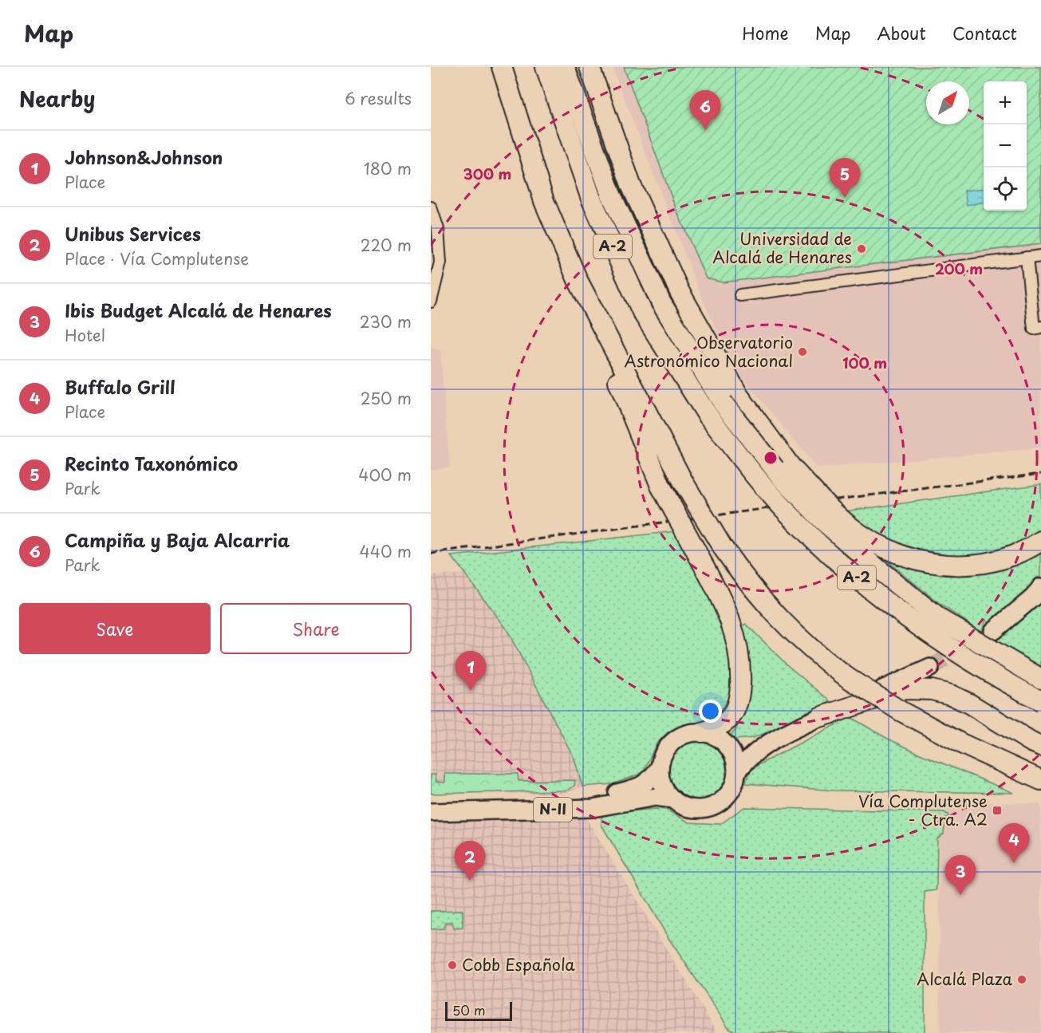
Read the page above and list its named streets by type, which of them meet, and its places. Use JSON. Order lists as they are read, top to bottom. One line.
{"streets":{"highway":["A-2"],"main road":["N-II"]},"places":{"other":["Universidad de Alcalá de Henares","Observatorio Astronómico Nacional","Cobb Española","Alcalá Plaza"],"transit":["Vía Complutense - Ctra. A2"]},"scale_bar":"50 m","north":"top right","page":{"header":"Map","nav":["Home","Map","About","Contact"],"heading":["Nearby","6 results"],"map_buttons":["+","−"],"pins":["6","5","1","4","2","3"],"list":[{"mark":"1","name":"Johnson&Johnson","note":"Place","value":"180 m"},{"mark":"2","name":"Unibus Services","note":"Place · Vía Complutense","value":"220 m"},{"mark":"3","name":"Ibis Budget Alcalá de Henares","note":"Hotel","value":"230 m"},{"mark":"4","name":"Buffalo Grill","note":"Place","value":"250 m"},{"mark":"5","name":"Recinto Taxonómico","note":"Park","value":"400 m"},{"mark":"6","name":"Campiña y Baja Alcarria","note":"Park","value":"440 m"}],"buttons":["Save","Share"],"scale":"50 m"},"rings":["300 m","200 m","100 m"]}
